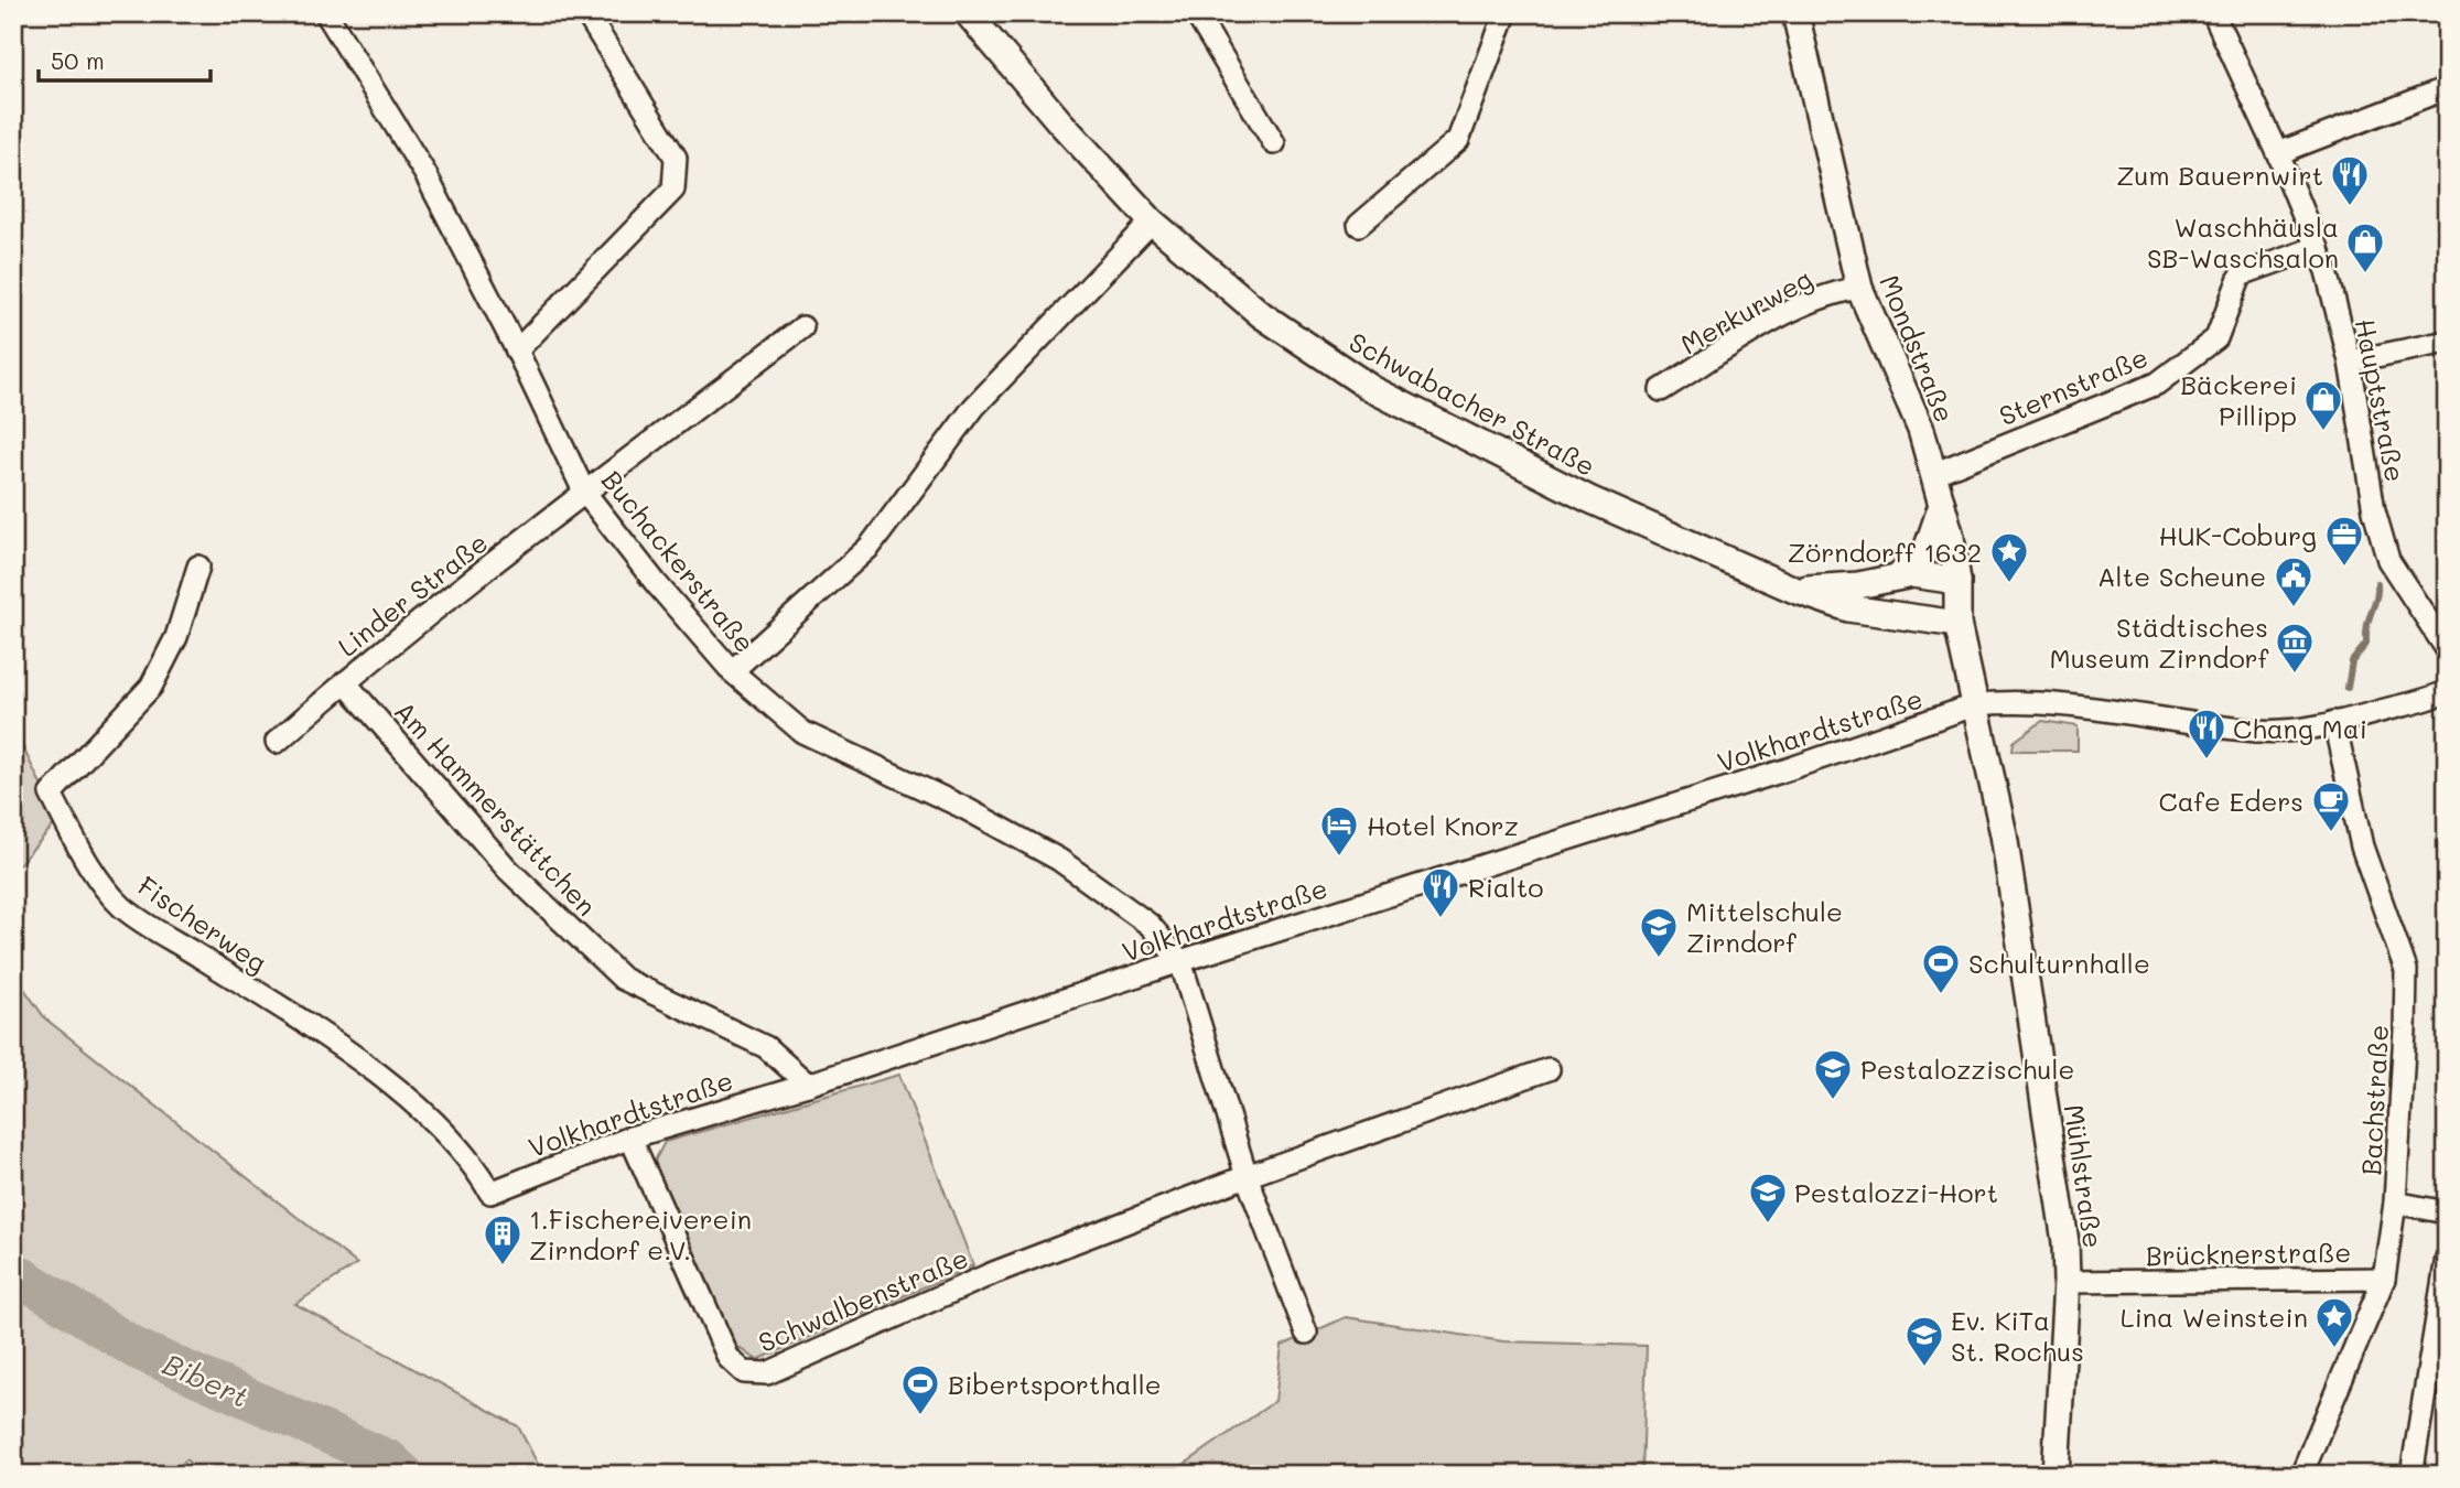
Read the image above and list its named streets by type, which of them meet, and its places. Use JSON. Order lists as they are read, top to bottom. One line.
{"streets":{"street":["Merkurweg","Mondstraße","Sternstraße","Hauptstraße","Schwabacher Straße","Buchackerstraße","Linder Straße","Volkhardtstraße","Am Hammerstättchen","Fischerweg","Bachstraße","Mühlstraße","Brücknerstraße","Schwalbenstraße"]},"crossings":[["Merkurweg","Mondstraße"],["Mondstraße","Sternstraße"],["Mondstraße","Schwabacher Straße"],["Mondstraße","Volkhardtstraße"],["Mondstraße","Mühlstraße"],["Sternstraße","Hauptstraße"],["Buchackerstraße","Linder Straße"],["Buchackerstraße","Volkhardtstraße"],["Linder Straße","Am Hammerstättchen"],["Volkhardtstraße","Am Hammerstättchen"],["Volkhardtstraße","Fischerweg"],["Volkhardtstraße","Bachstraße"],["Volkhardtstraße","Mühlstraße"],["Volkhardtstraße","Schwalbenstraße"],["Bachstraße","Brücknerstraße"],["Mühlstraße","Brücknerstraße"]],"water":["Bibert"],"places":{"restaurant":["Zum Bauernwirt","Chang Mai","Rialto"],"shop":["Waschhäusla SB-Waschsalon","Bäckerei Pillipp"],"office":["HUK-Coburg"],"place":["Zörndorff 1632","Lina Weinstein"],"public building":["Alte Scheune"],"museum":["Städtisches Museum Zirndorf"],"cafe":["Cafe Eders"],"hotel":["Hotel Knorz"],"school or university":["Mittelschule Zirndorf","Pestalozzischule","Pestalozzi-Hort","Ev. KiTa St. Rochus"],"sports":["Schulturnhalle","Bibertsporthalle"],"building":["1.Fischereiverein Zirndorf e.V."]},"scale_bar":"50 m"}
